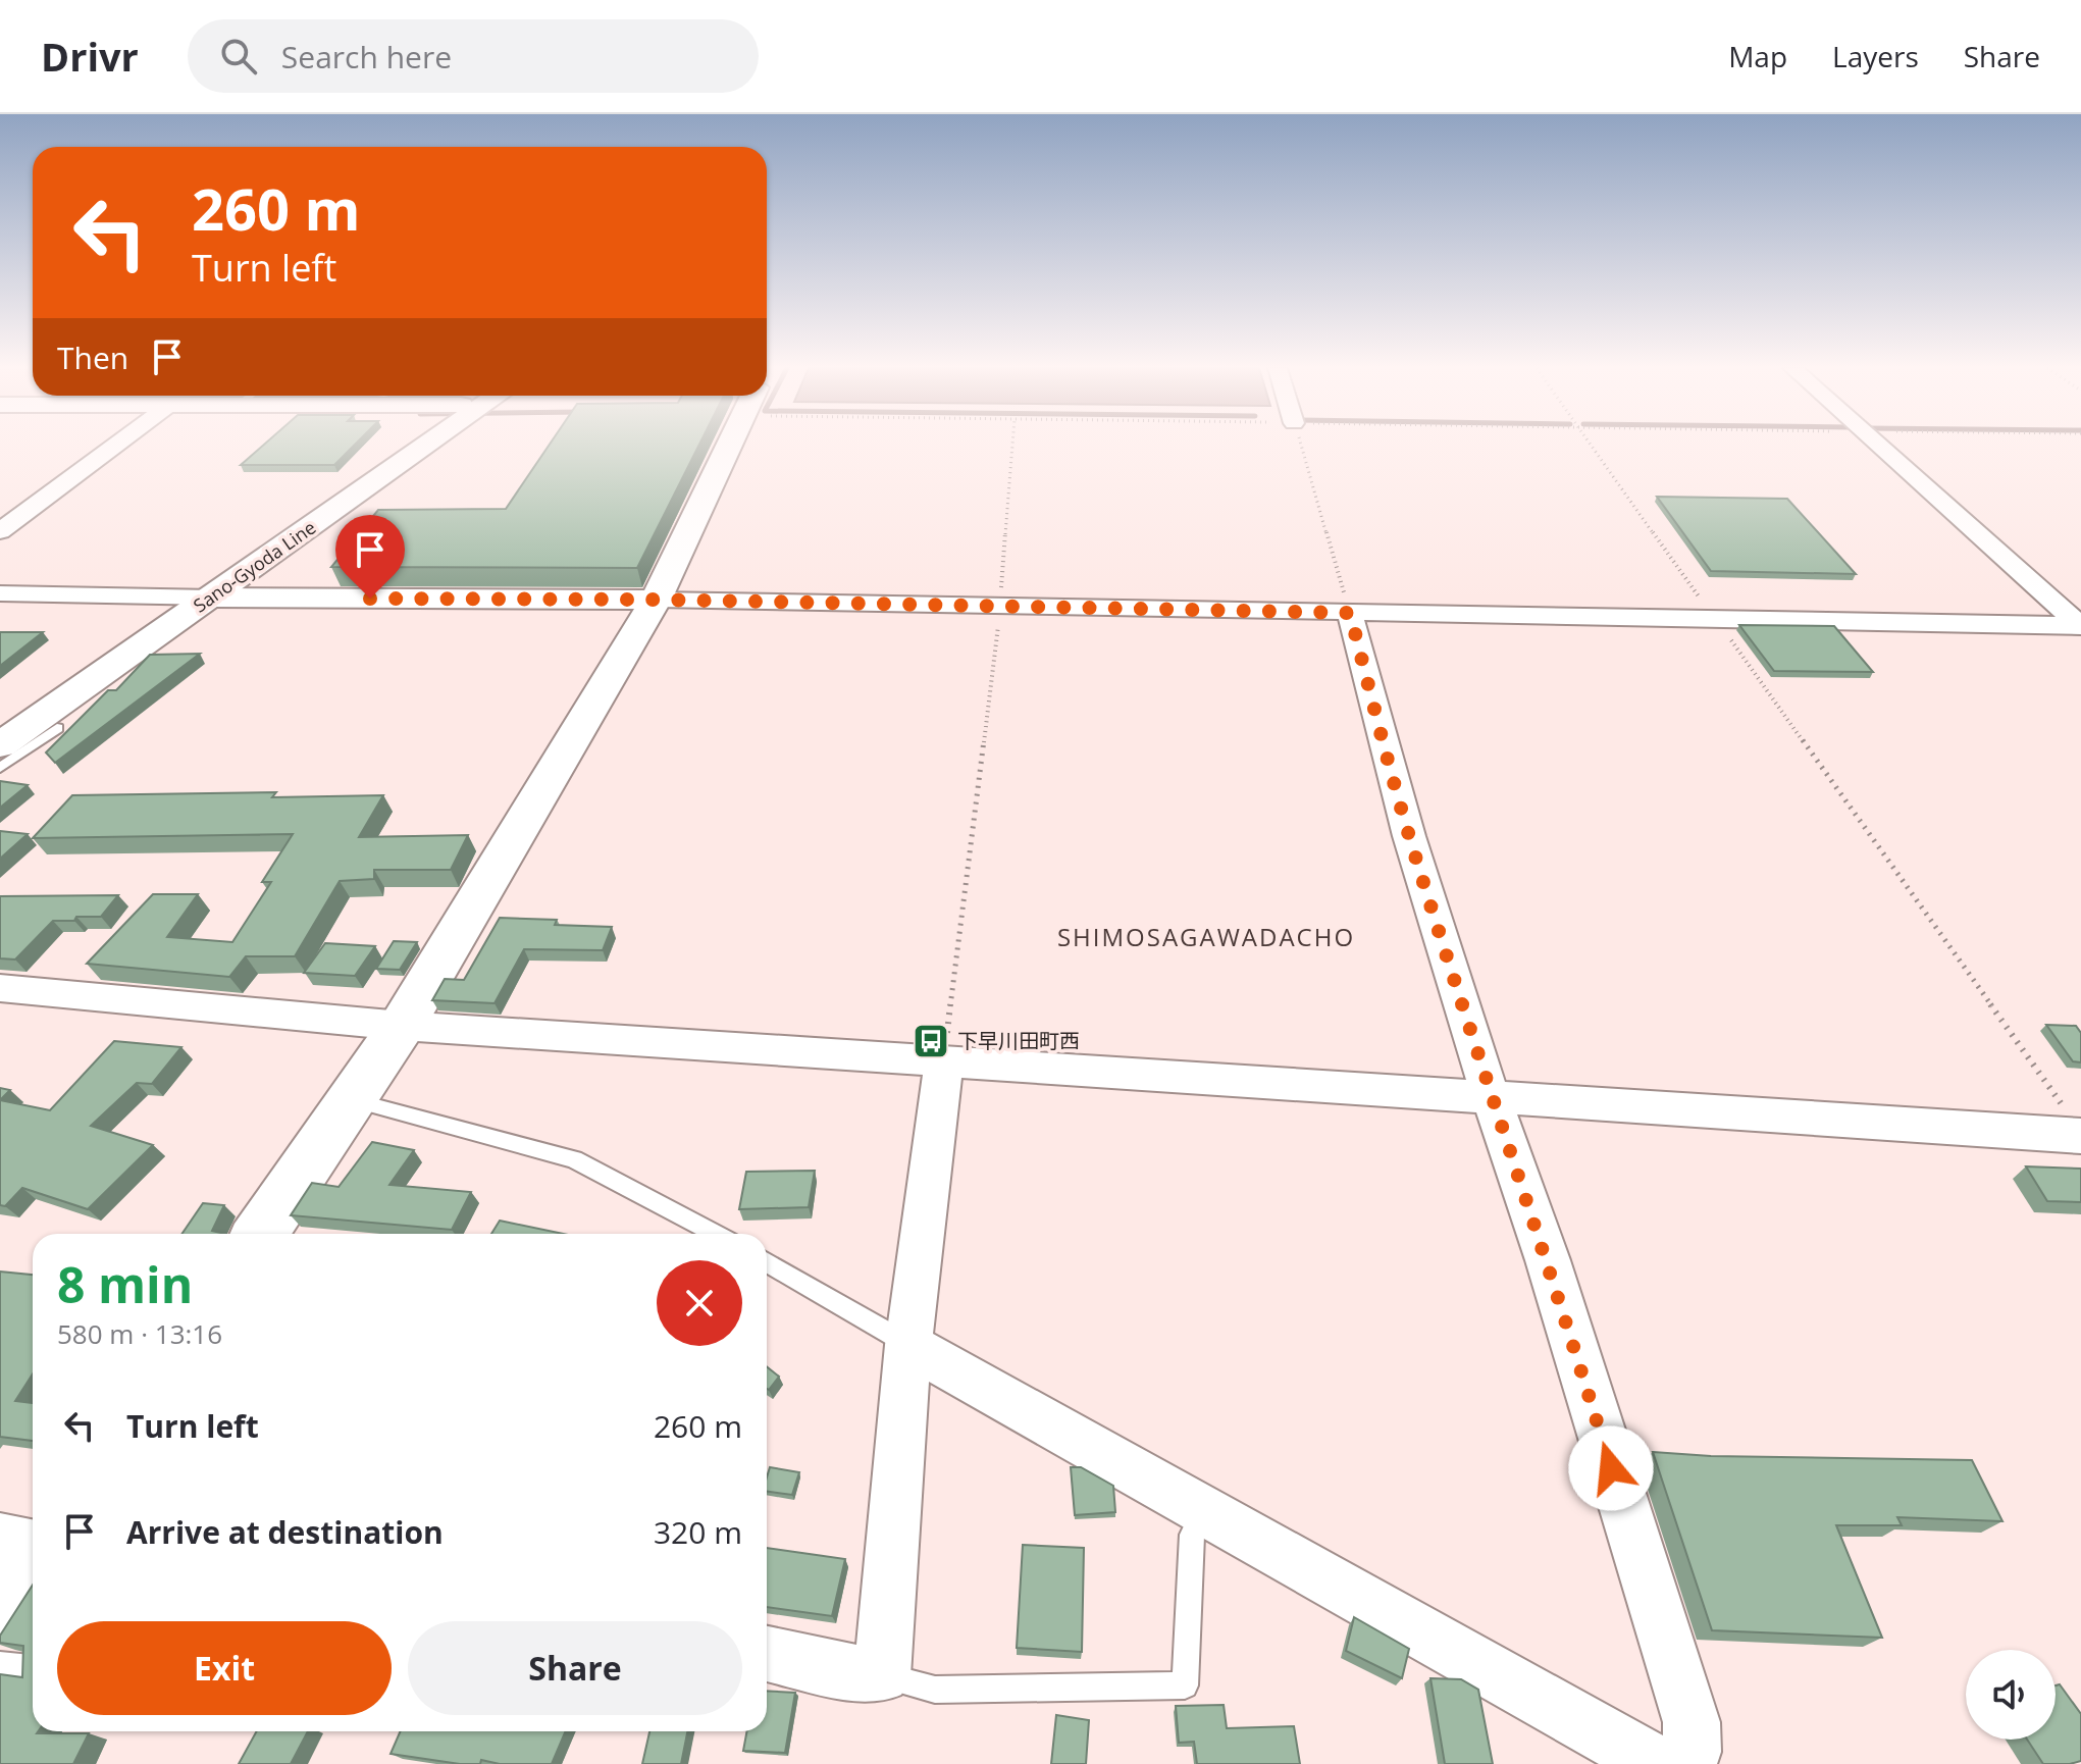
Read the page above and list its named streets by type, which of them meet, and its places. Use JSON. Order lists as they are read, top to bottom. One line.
{"streets":{"street":["Sano-Gyoda Line"]},"districts":["SHIMOSAGAWADACHO"],"places":{"bus stop":["下早川田町西"]},"page":{"header":"Drivr","search":"Search here","nav":["Map","Layers","Share"],"turn":["260 m","Turn left"],"then":"Then","heading":["8 min","580 m · 13:16"],"list":[{"name":"Turn left","value":"260 m"},{"name":"Arrive at destination","value":"320 m"}],"buttons":["Exit","Share"]}}
